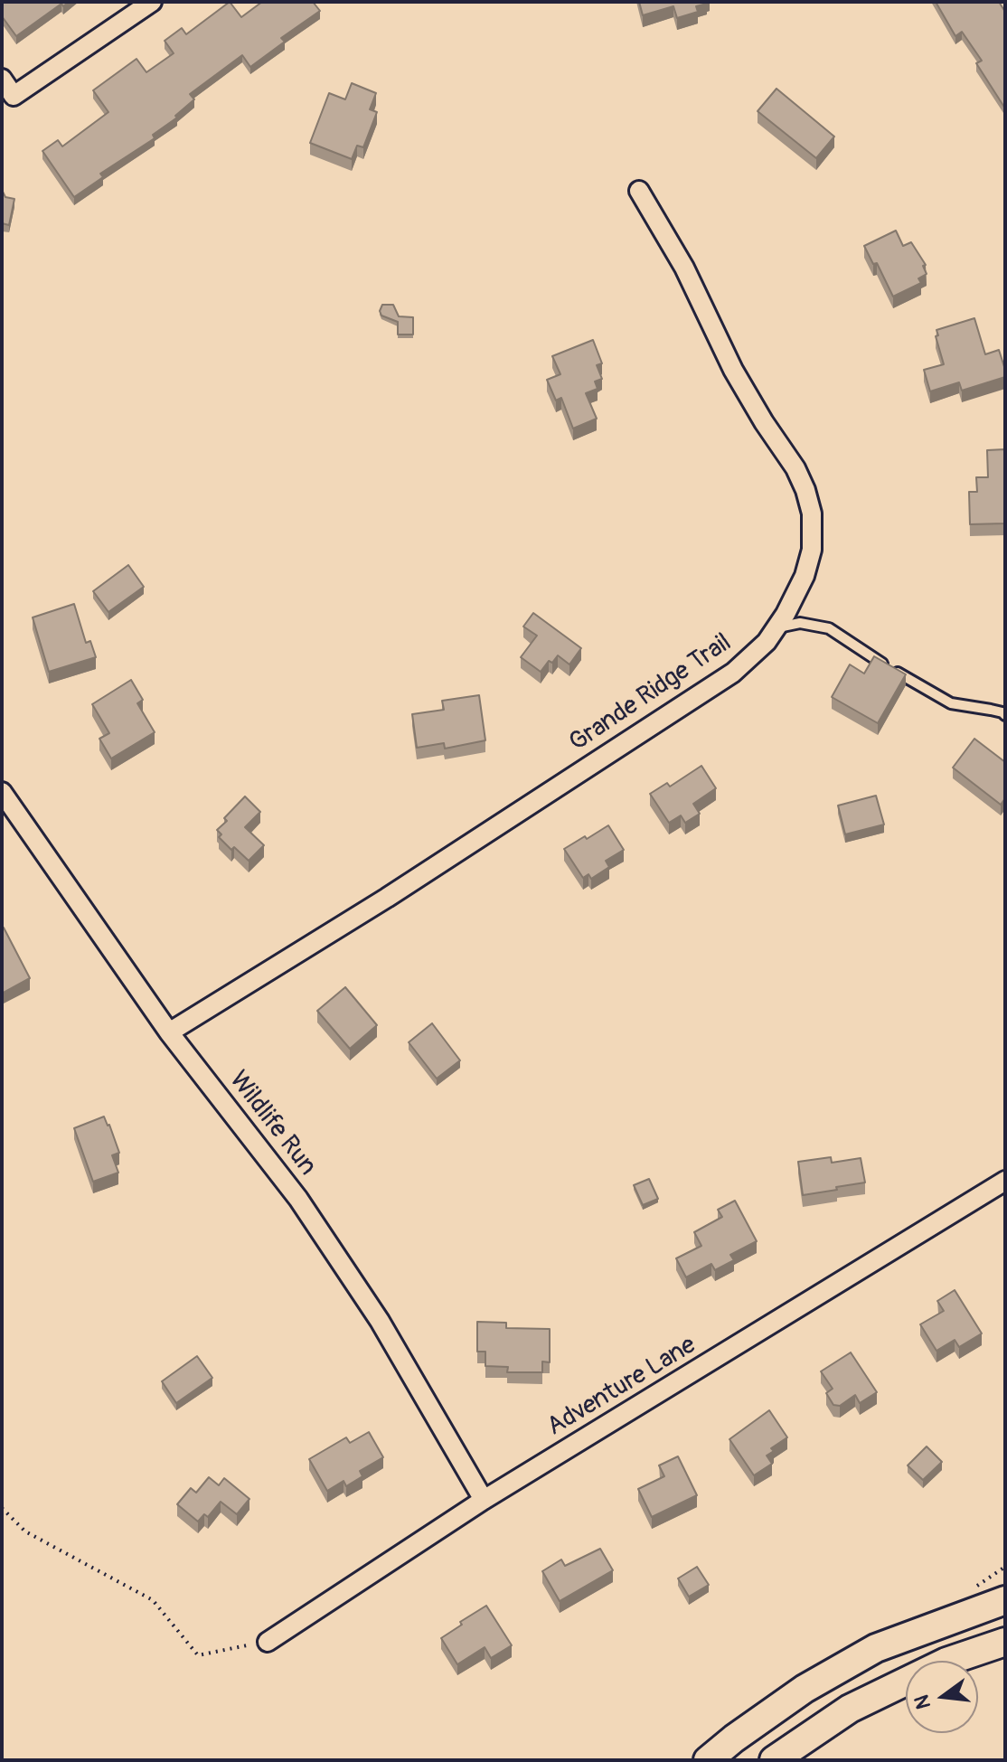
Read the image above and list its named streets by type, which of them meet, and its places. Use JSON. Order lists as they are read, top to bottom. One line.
{"streets":{"street":["Grande Ridge Trail","Wildlife Run","Adventure Lane"]},"crossings":[["Grande Ridge Trail","Wildlife Run"],["Wildlife Run","Adventure Lane"]],"north":"left"}
